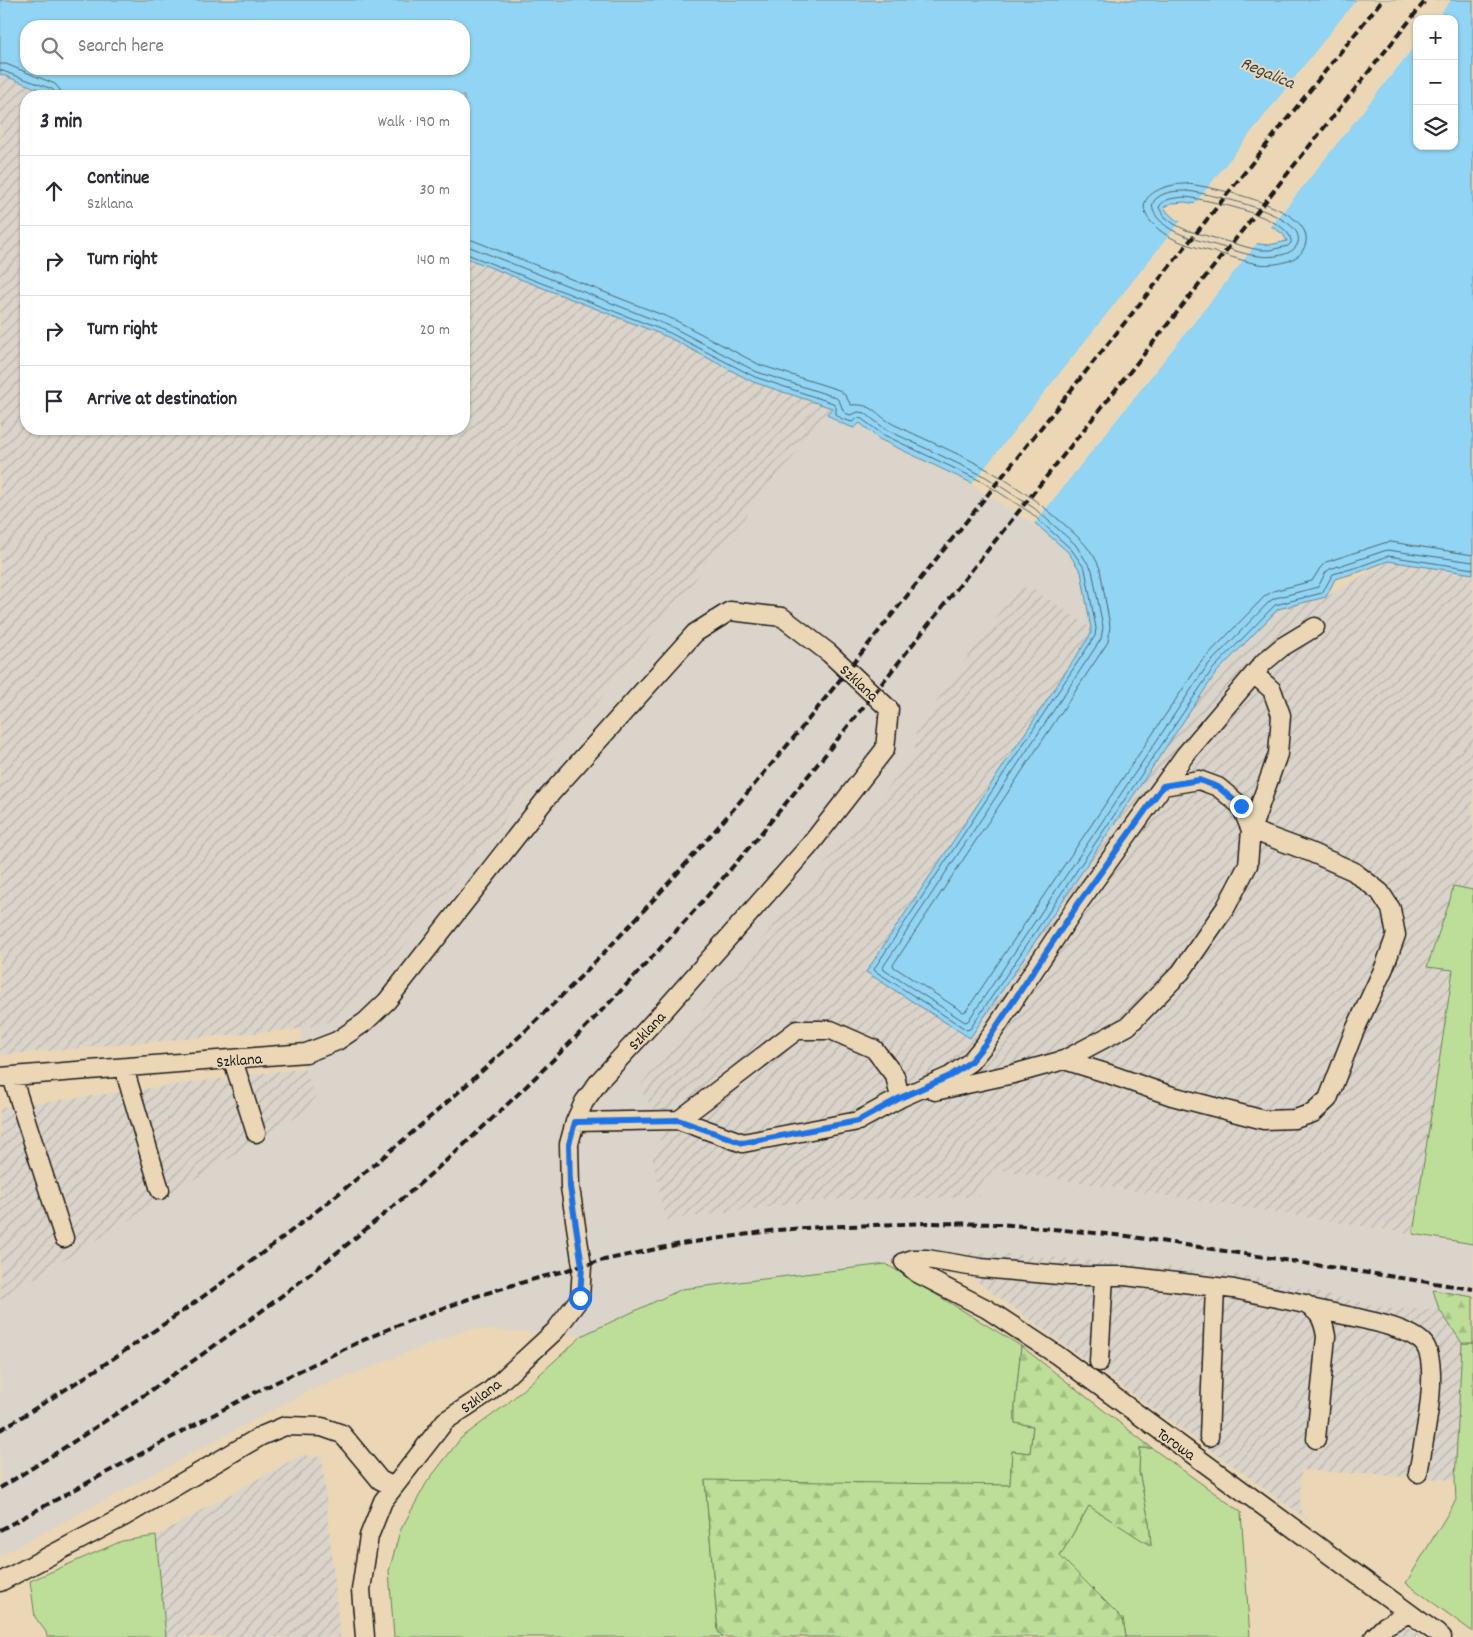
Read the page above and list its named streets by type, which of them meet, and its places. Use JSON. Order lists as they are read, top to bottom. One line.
{"streets":{"lane":["Szklana","Torowa"]},"water":["Regalica"],"page":{"map_buttons":["+","−"],"search":"Search here","heading":["3 min","Walk · 190 m"],"list":[["Continue","Szklana","30 m"],["Turn right","140 m"],["Turn right","20 m"],"Arrive at destination"]}}
